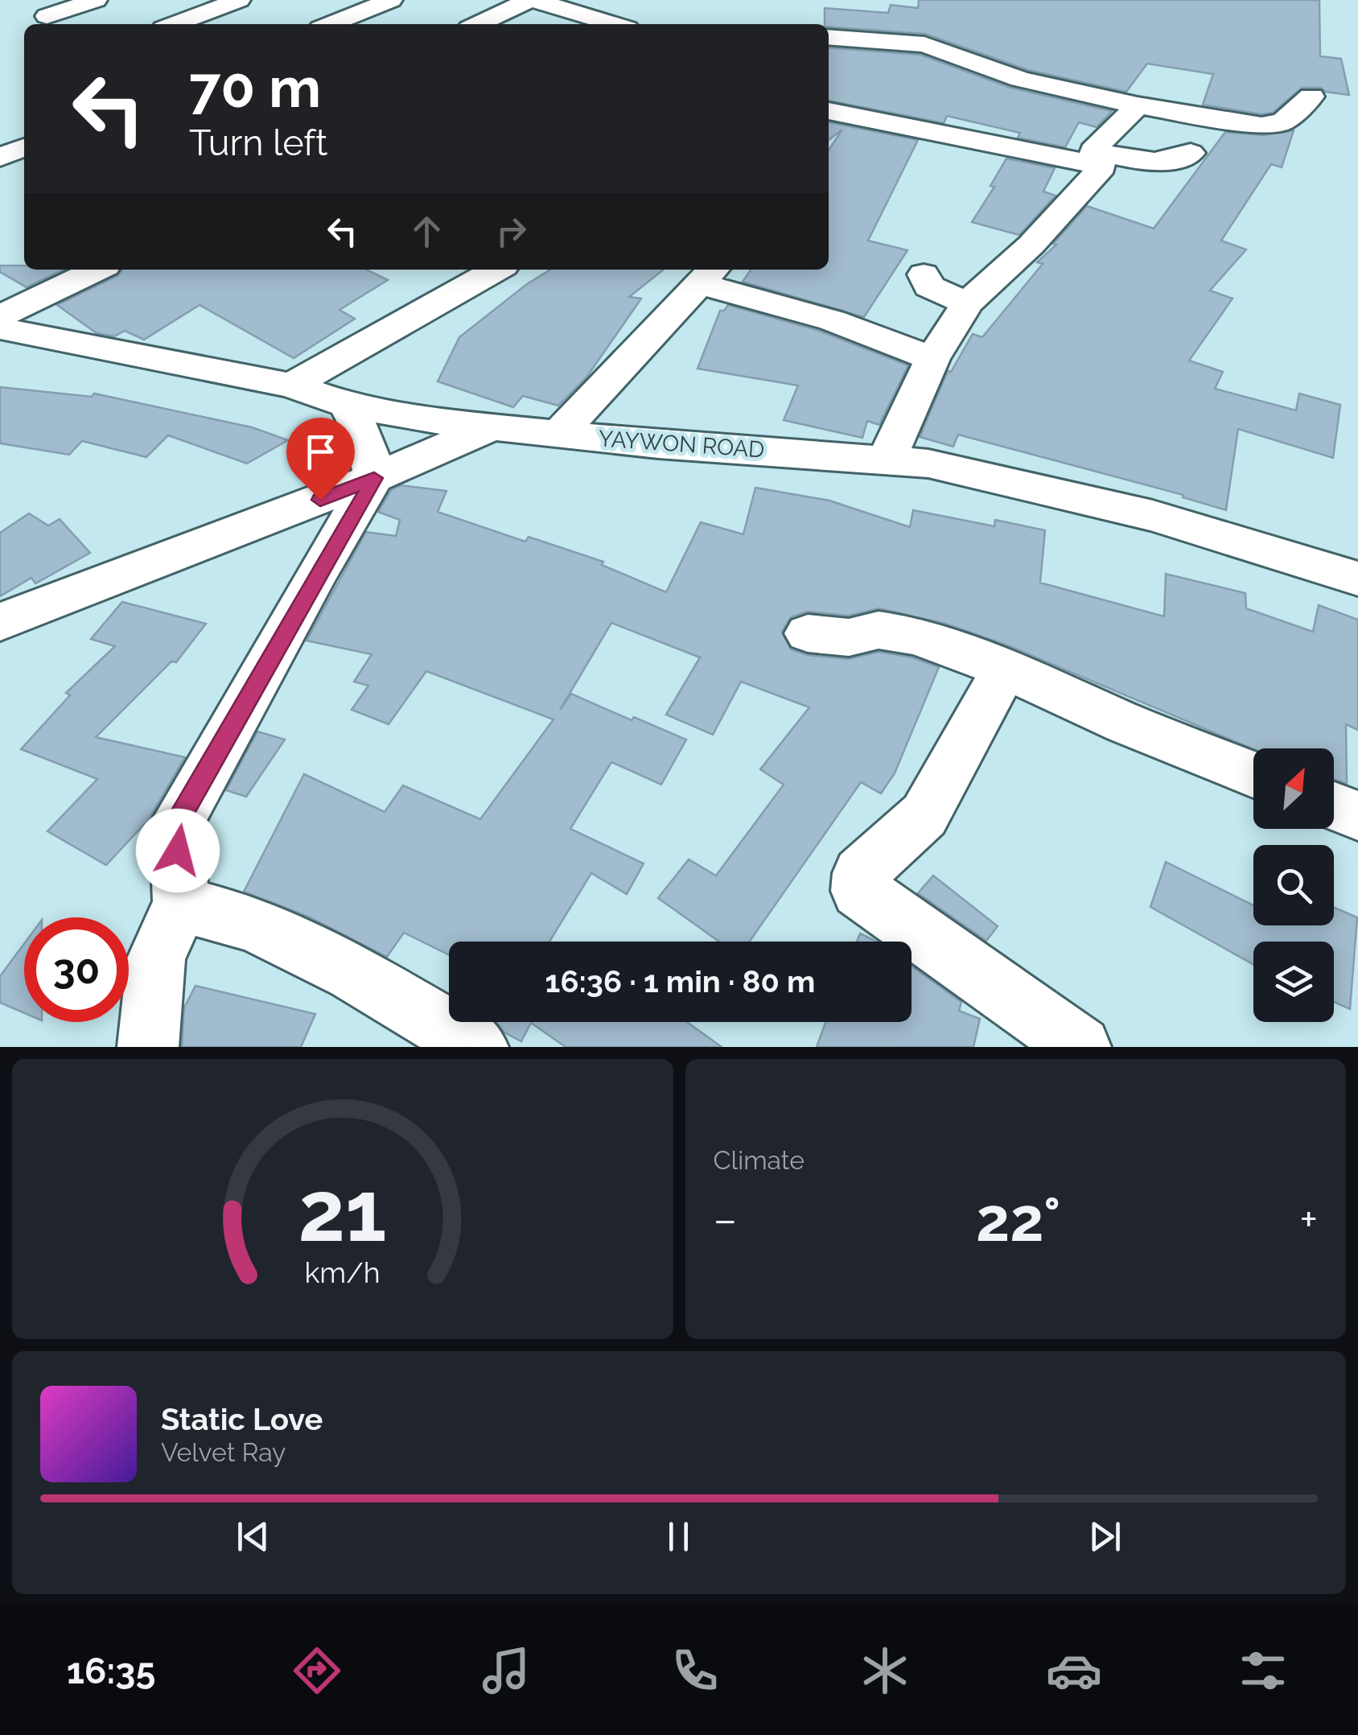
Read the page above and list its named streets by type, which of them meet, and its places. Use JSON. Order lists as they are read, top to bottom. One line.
{"streets":{"street":["YAYWON ROAD"]},"north":"top right","page":{"turn":["70 m","Turn left"],"limit":"30","trip":"16:36 · 1 min · 80 m","tile":"Climate","heat":["−","22°","+"],"song":["Static Love","Velvet Ray"],"tabs":"16:35","gauge":["21","km/h"]}}
